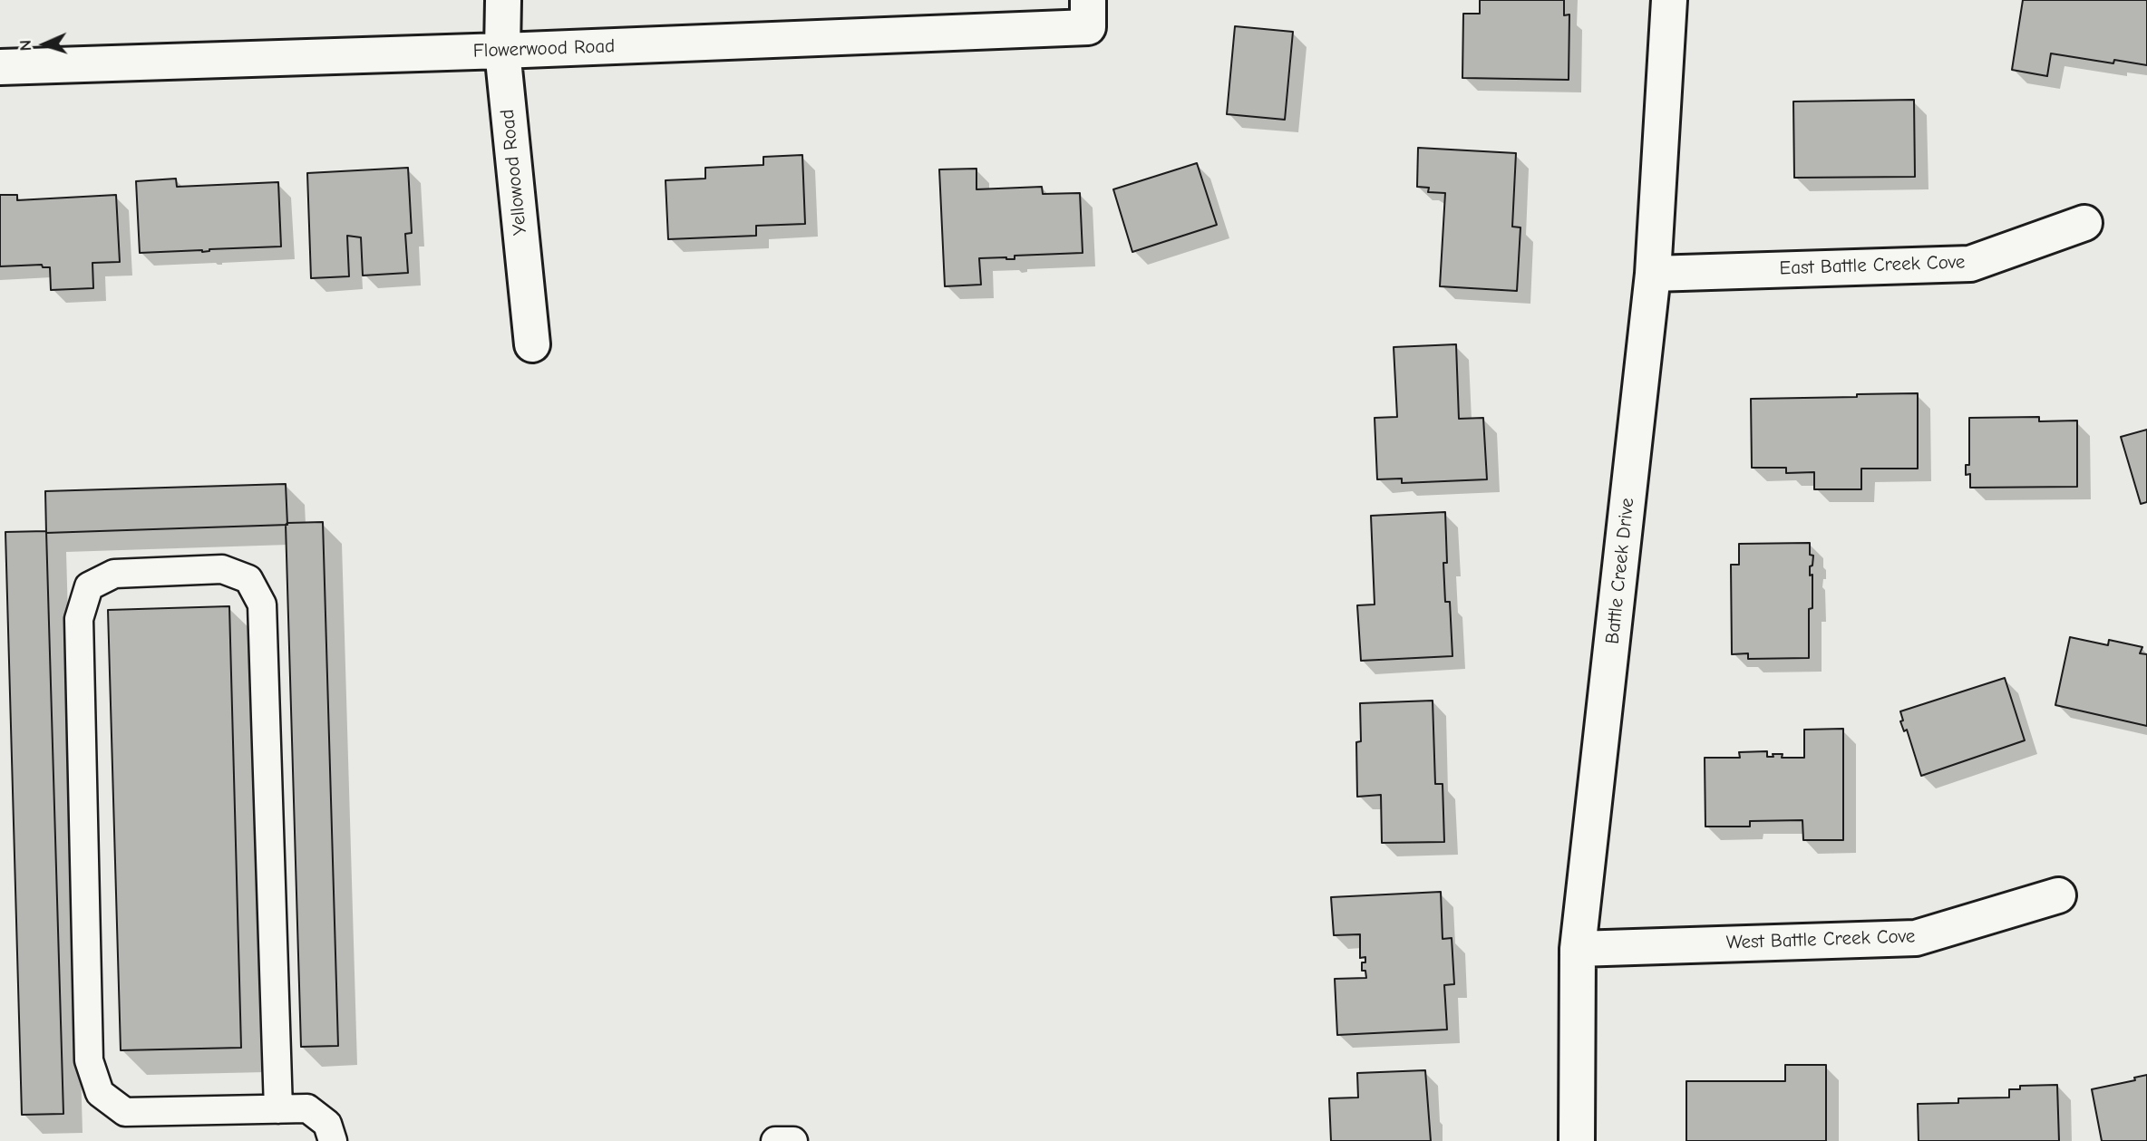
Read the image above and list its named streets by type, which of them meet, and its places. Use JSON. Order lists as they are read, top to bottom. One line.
{"streets":{"street":["Flowerwood Road","Yellowood Road","East Battle Creek Cove","Battle Creek Drive","West Battle Creek Cove"]},"crossings":[["Flowerwood Road","Yellowood Road"],["East Battle Creek Cove","Battle Creek Drive"],["Battle Creek Drive","West Battle Creek Cove"]],"north":"left"}
